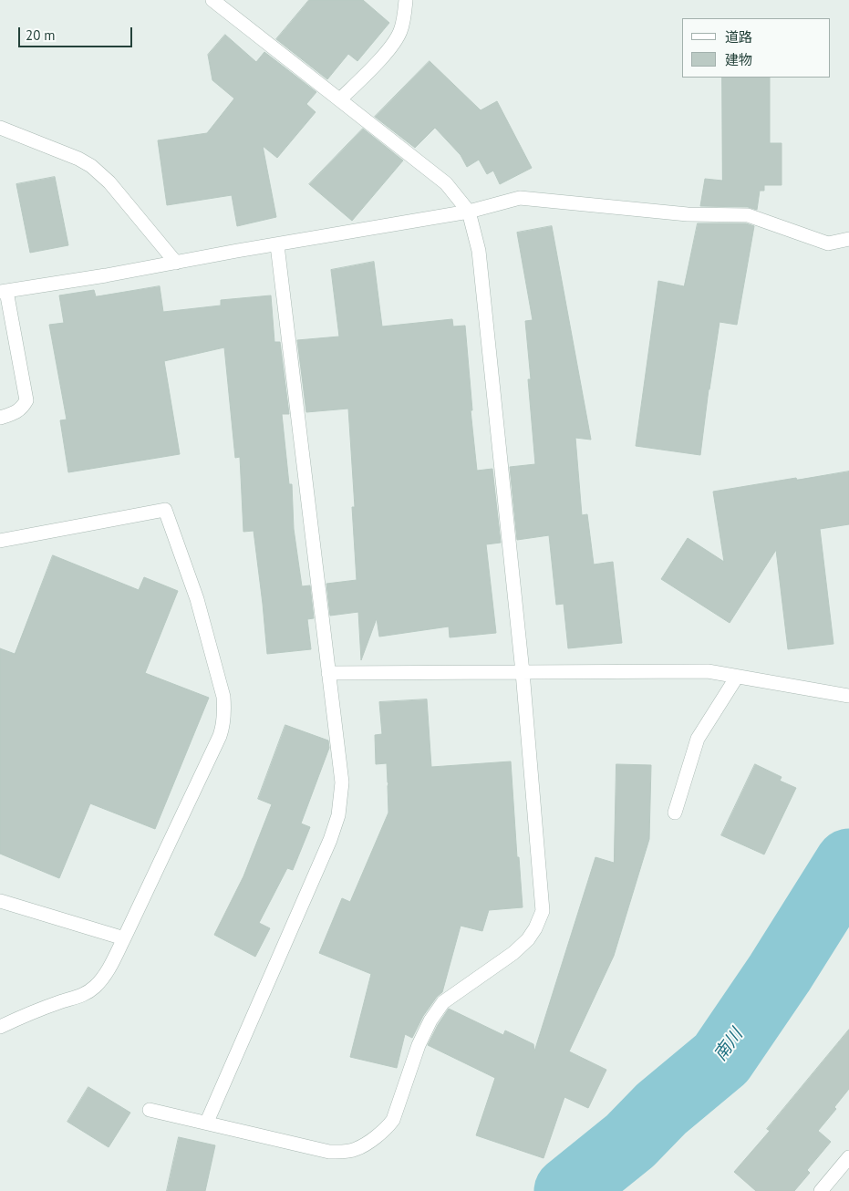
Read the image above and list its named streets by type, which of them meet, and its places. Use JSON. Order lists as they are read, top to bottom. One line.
{"water":["南川"],"legend":["道路","建物"],"scale_bar":"20 m"}
